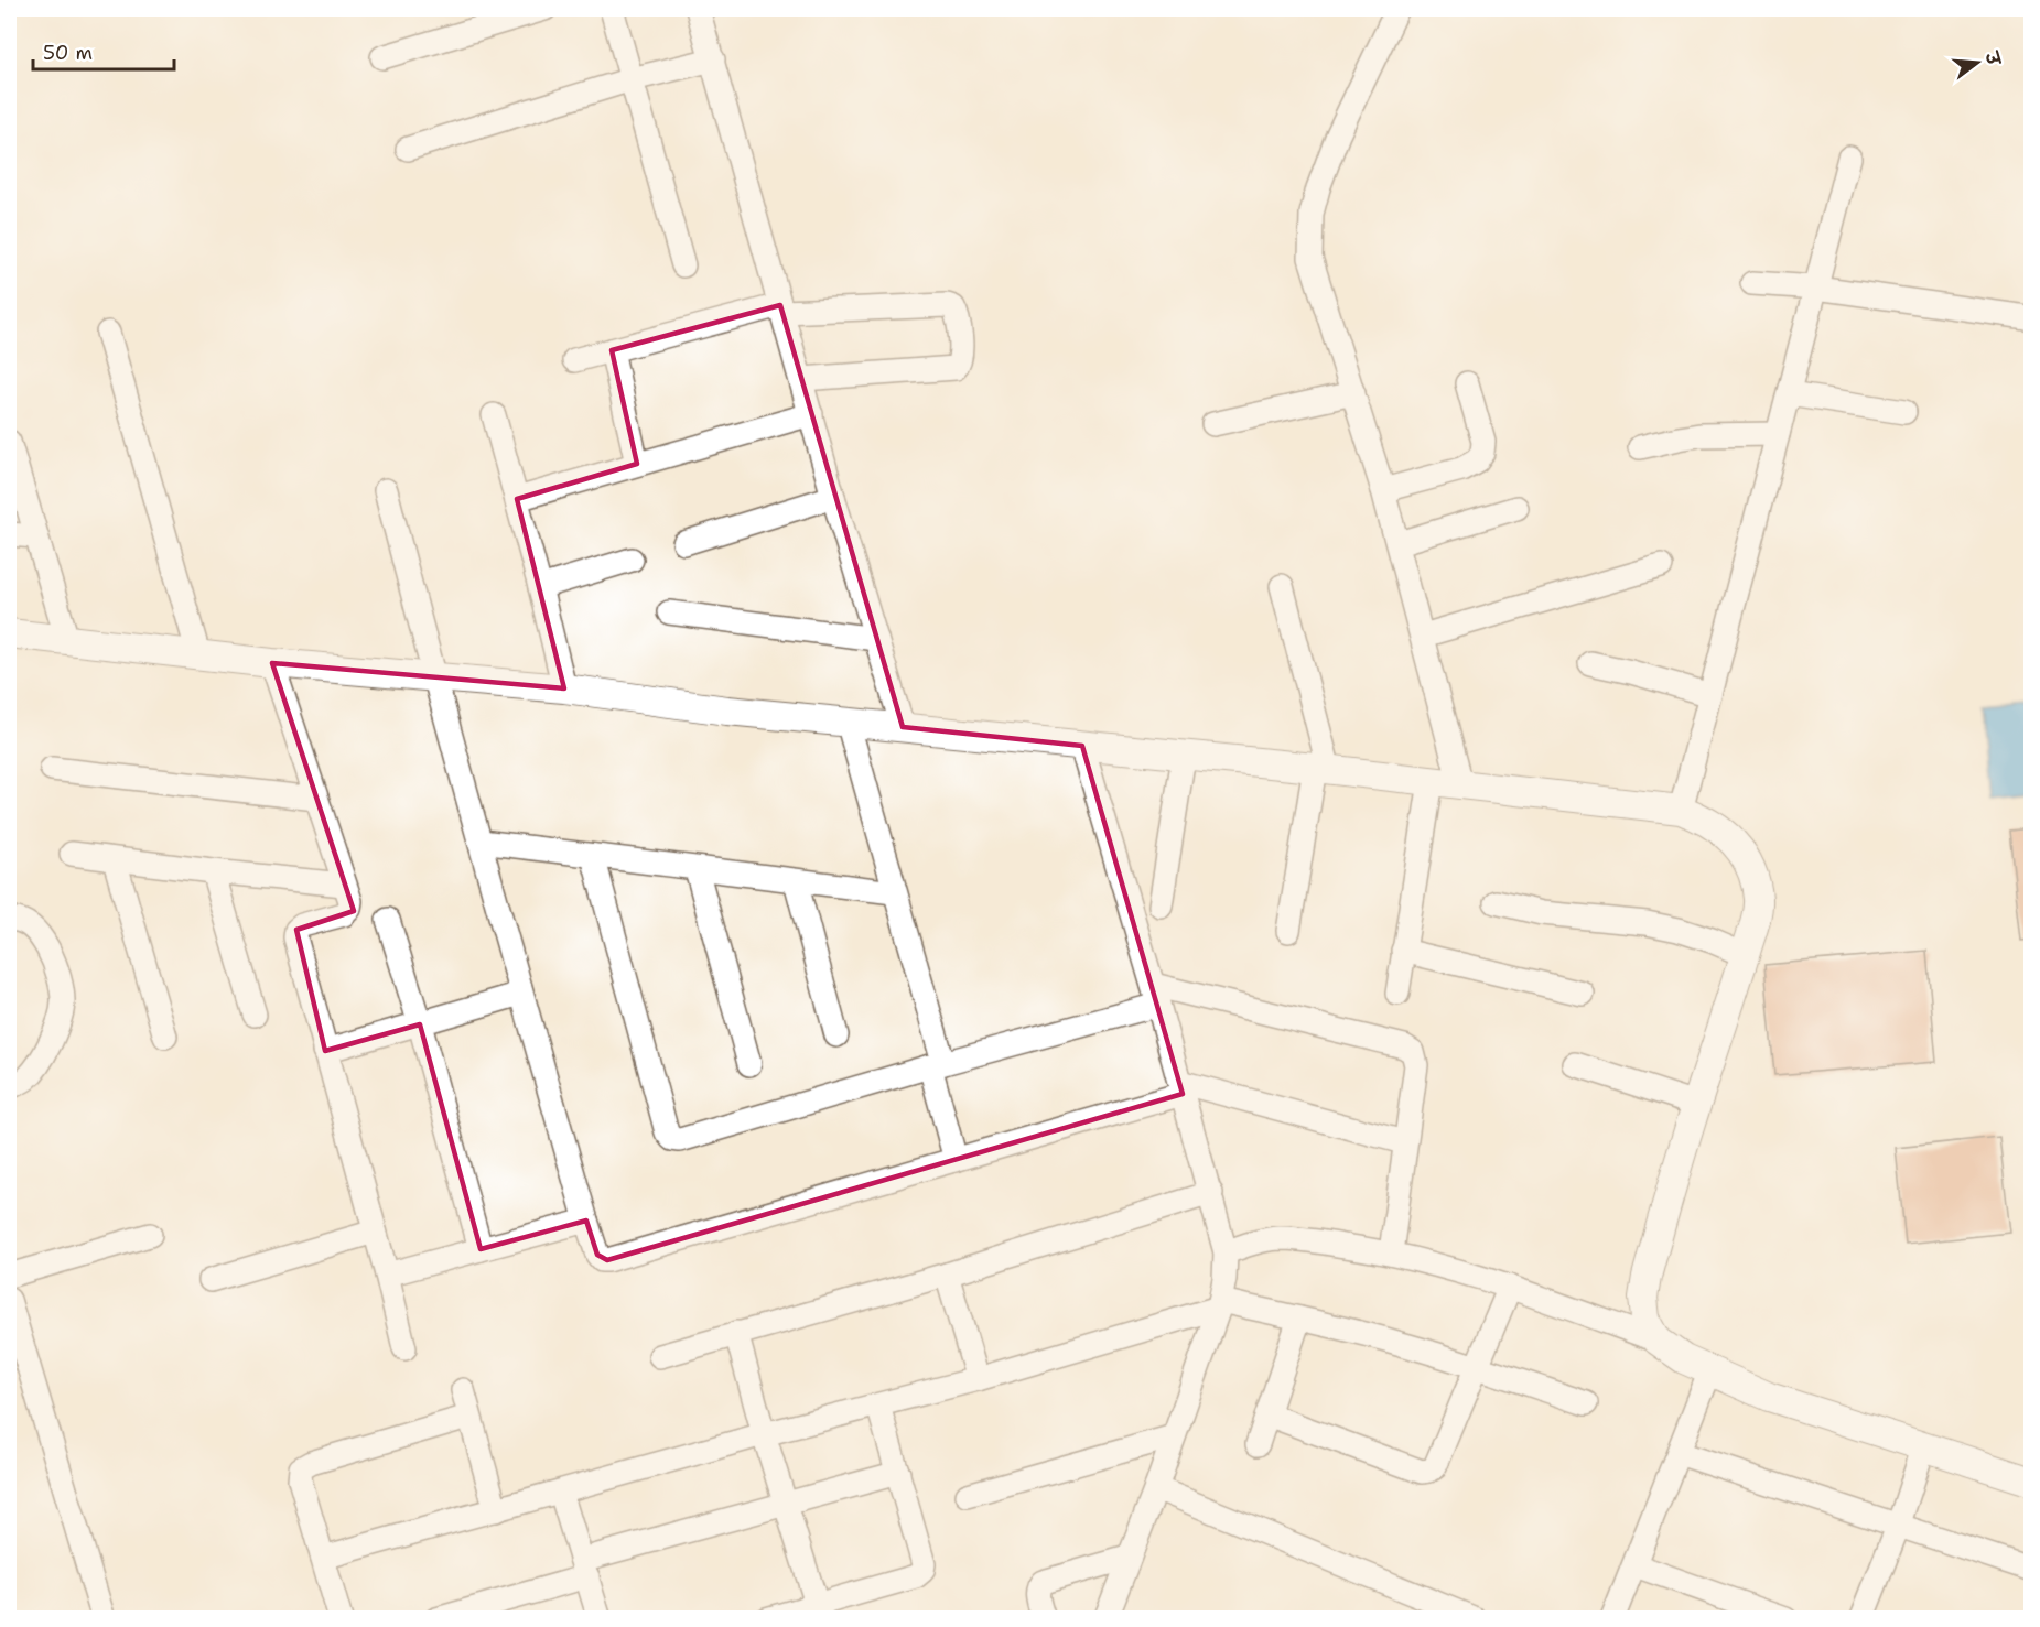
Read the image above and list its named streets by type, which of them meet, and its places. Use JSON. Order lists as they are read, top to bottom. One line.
{"scale_bar":"50 m","north":"right"}
